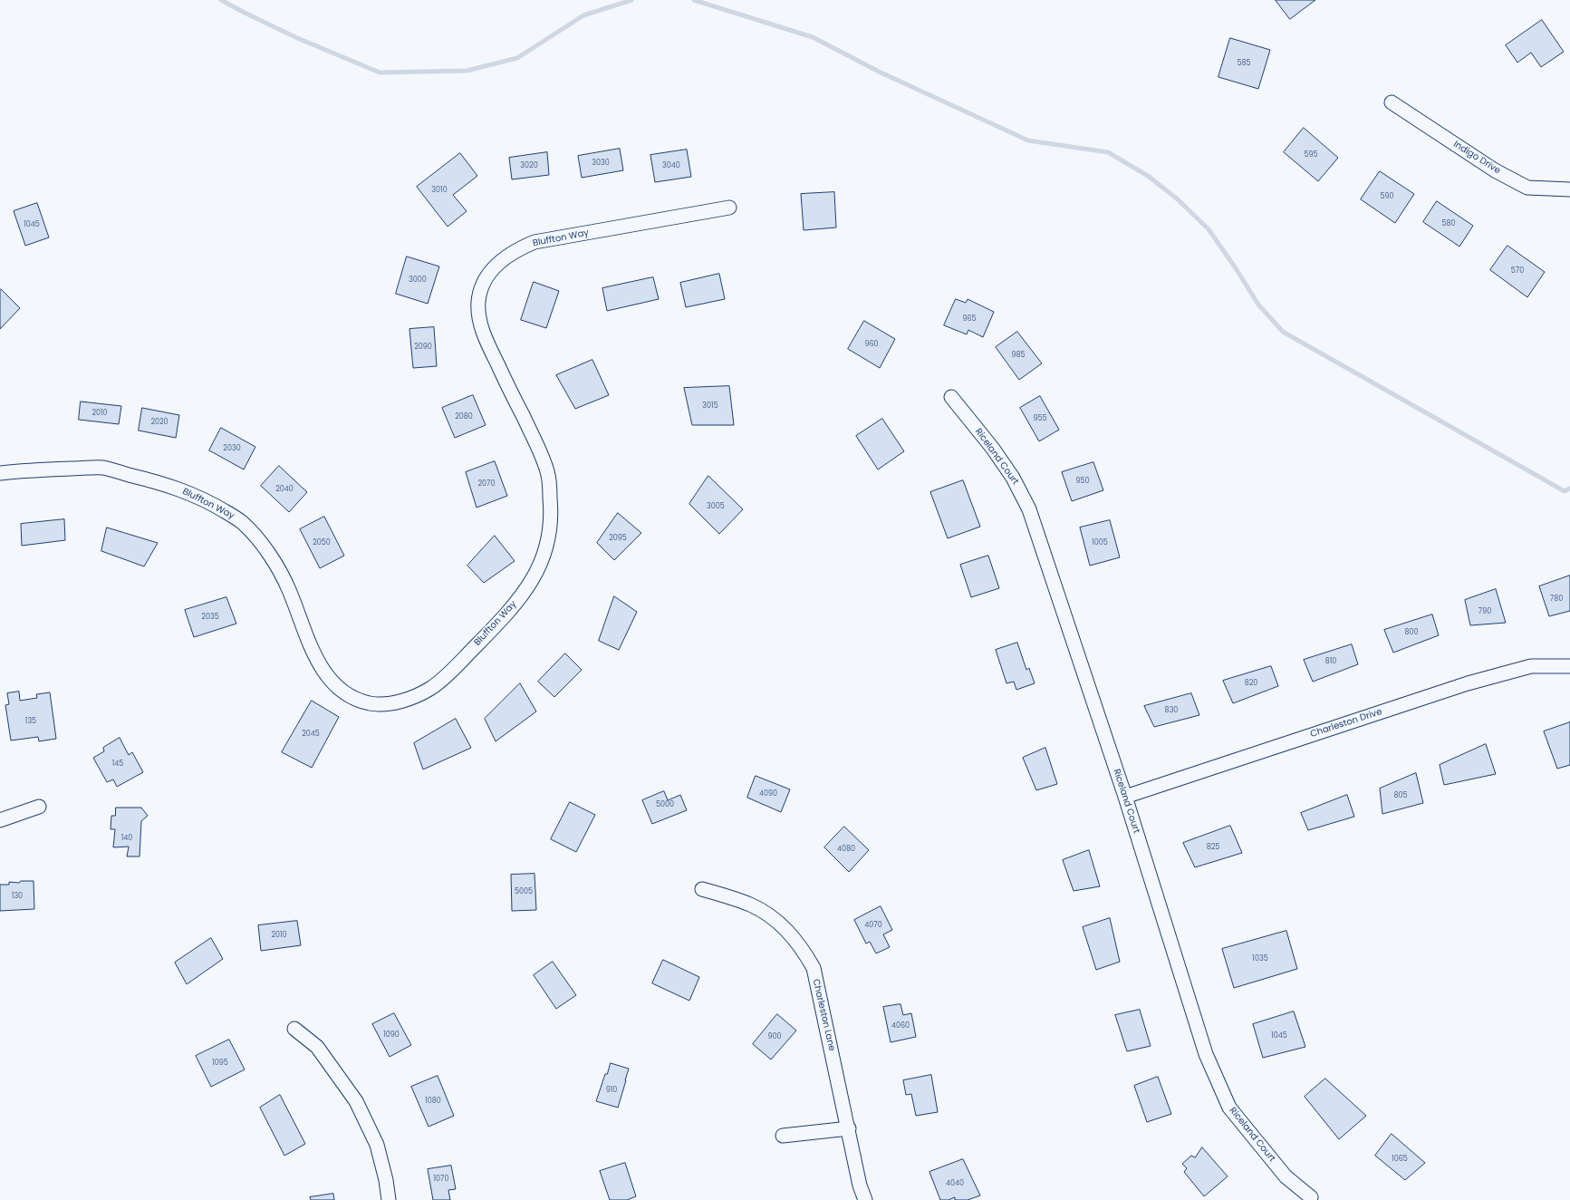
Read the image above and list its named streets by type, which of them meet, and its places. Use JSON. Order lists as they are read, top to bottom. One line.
{"streets":{"street":["Indigo Drive","Bluffton Way","Riceland Court","Charleston Drive","Charleston Lane"]},"crossings":[["Riceland Court","Charleston Drive"]],"house_numbers":["585","595","3030","3020","3040","3010","590","580","1045","570","3000","965","960","2090","985","3015","2010","2080","955","2020","2030","950","2070","2040","3005","2095","2050","1005","780","790","2035","800","810","820","830","135","2045","145","4090","805","5000","140","825","4080","5005","130","4070","2010","1035","4060","1090","1045","900","1095","910","1080","1065","1070","4040"]}
